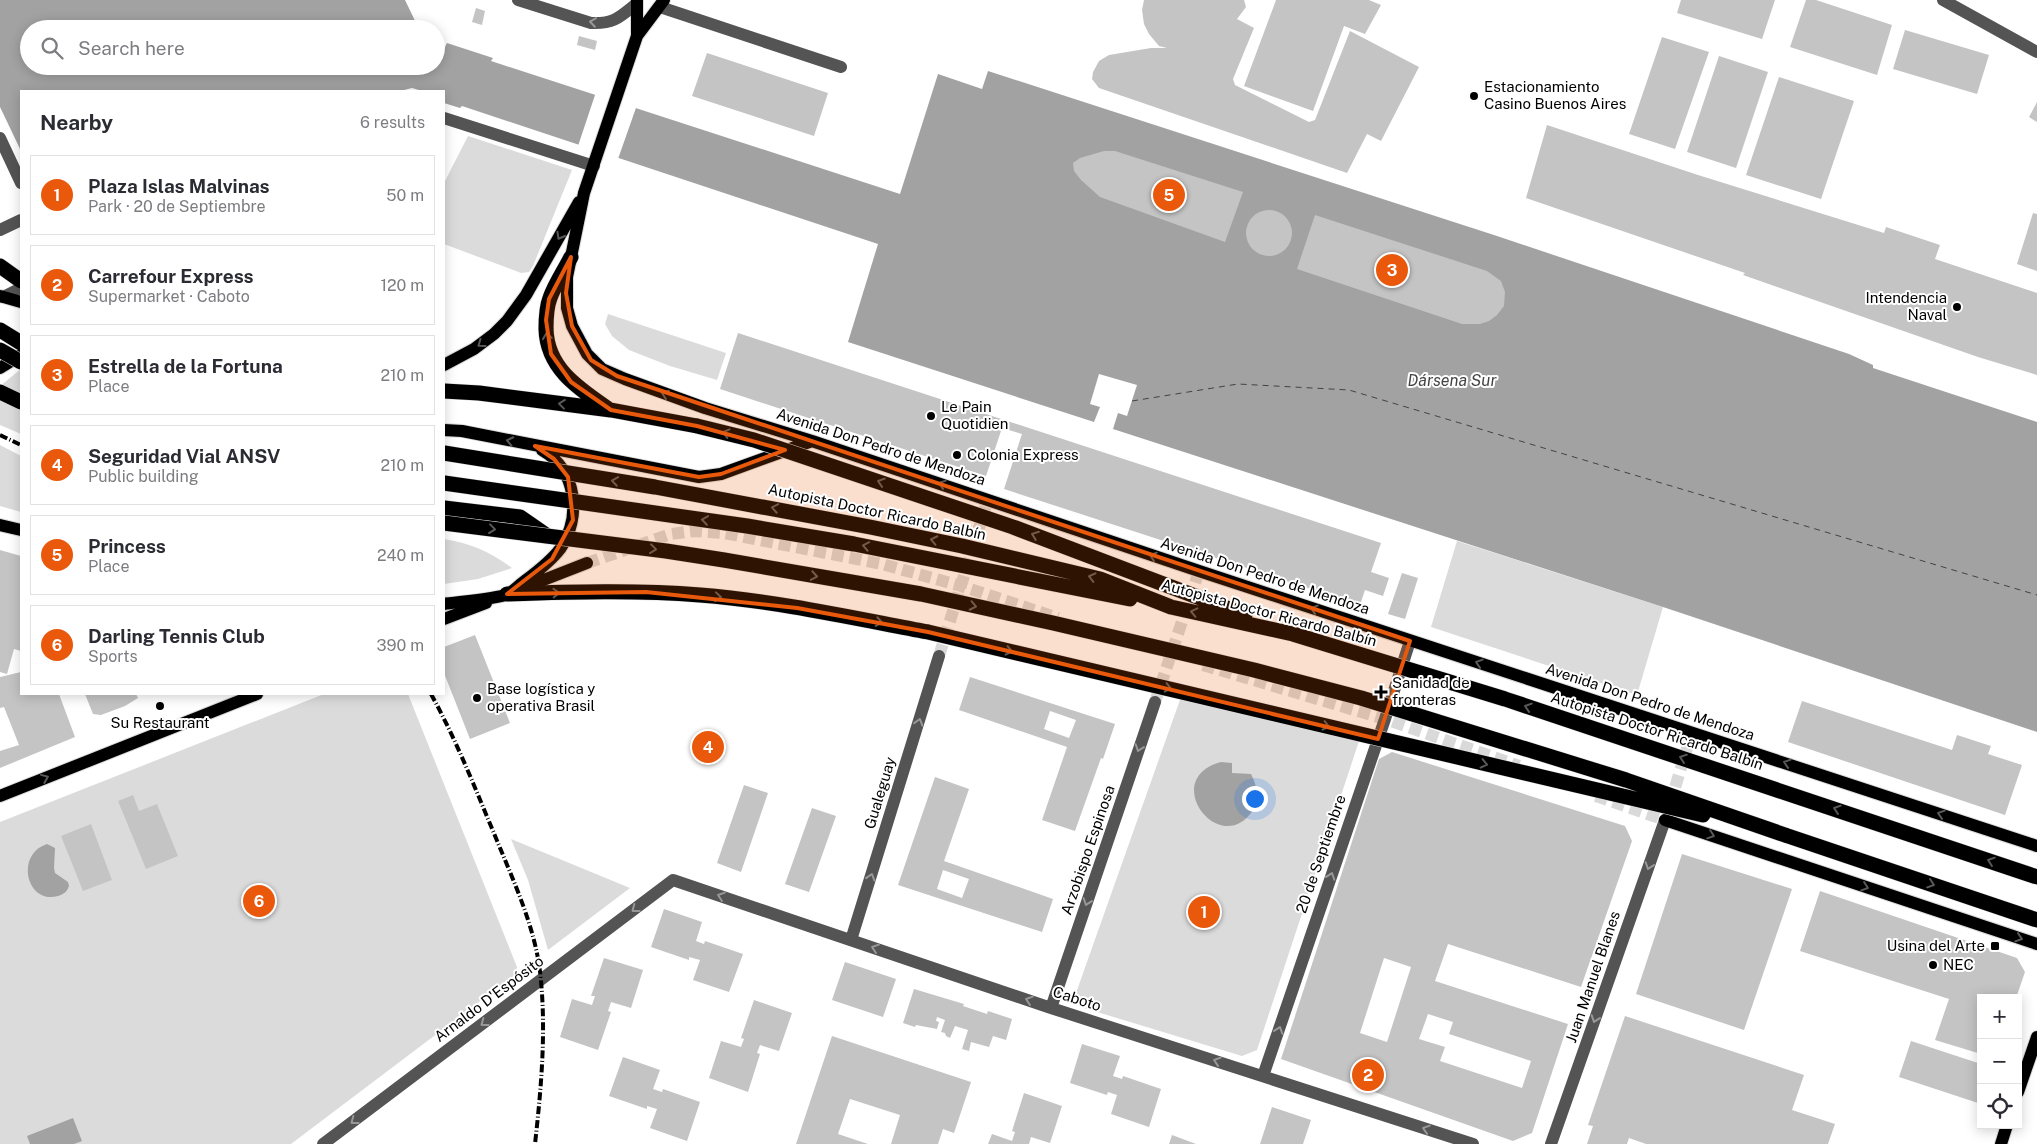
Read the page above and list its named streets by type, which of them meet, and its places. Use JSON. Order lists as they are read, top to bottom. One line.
{"streets":{"highway":["Autopista Doctor Ricardo Balbín"],"main road":["Avenida Don Pedro de Mendoza"],"street":["Gualeguay","Arzobispo Espinosa","20 de Septiembre","Juan Manuel Blanes","Arnaldo D'Espósito","Caboto"]},"crossings":[["Avenida Don Pedro de Mendoza","20 de Septiembre"],["Gualeguay","Caboto"],["Arzobispo Espinosa","Caboto"],["20 de Septiembre","Caboto"],["Arnaldo D'Espósito","Caboto"]],"one_way":["Avenida Don Pedro de Mendoza","Gualeguay","Arzobispo Espinosa","20 de Septiembre","Juan Manuel Blanes","Arnaldo D'Espósito","Caboto"],"water":["Dársena Sur"],"places":{"other":["Estacionamiento Casino Buenos Aires","Intendencia Naval","Le Pain Quotidien","Colonia Express","Base logística y operativa Brasil","Su Restaurant","NEC"],"health":["Sanidad de fronteras"],"transit":["Usina del Arte"]},"page":{"search":"Search here","heading":["Nearby","6 results"],"list":[{"mark":"1","name":"Plaza Islas Malvinas","note":"Park · 20 de Septiembre","value":"50 m"},{"mark":"2","name":"Carrefour Express","note":"Supermarket · Caboto","value":"120 m"},{"mark":"3","name":"Estrella de la Fortuna","note":"Place","value":"210 m"},{"mark":"4","name":"Seguridad Vial ANSV","note":"Public building","value":"210 m"},{"mark":"5","name":"Princess","note":"Place","value":"240 m"},{"mark":"6","name":"Darling Tennis Club","note":"Sports","value":"390 m"}],"pins":["5","3","4","6","1","2"],"map_buttons":["+","−"]}}
